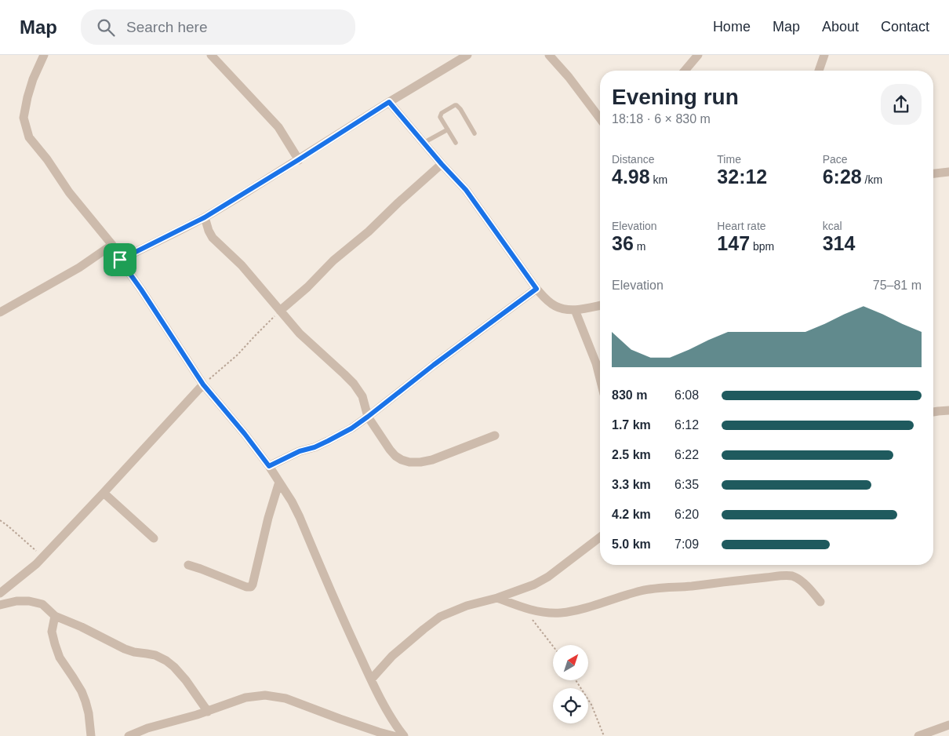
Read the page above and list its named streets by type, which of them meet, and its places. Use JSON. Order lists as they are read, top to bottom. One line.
{"north":"top right","page":{"header":"Map","search":"Search here","nav":["Home","Map","About","Contact"],"heading":["Evening run","18:18 · 6 × 830 m"],"stats":[["Distance","4.98 km"],["Time","32:12"],["Pace","6:28 /km"],["Elevation","36 m"],["Heart rate","147 bpm"],["kcal","314"]],"chart":["Elevation","75–81 m"],"list":[{"name":"830 m","note":"6:08"},{"name":"1.7 km","note":"6:12"},{"name":"2.5 km","note":"6:22"},{"name":"3.3 km","note":"6:35"},{"name":"4.2 km","note":"6:20"},{"name":"5.0 km","note":"7:09"}]}}
